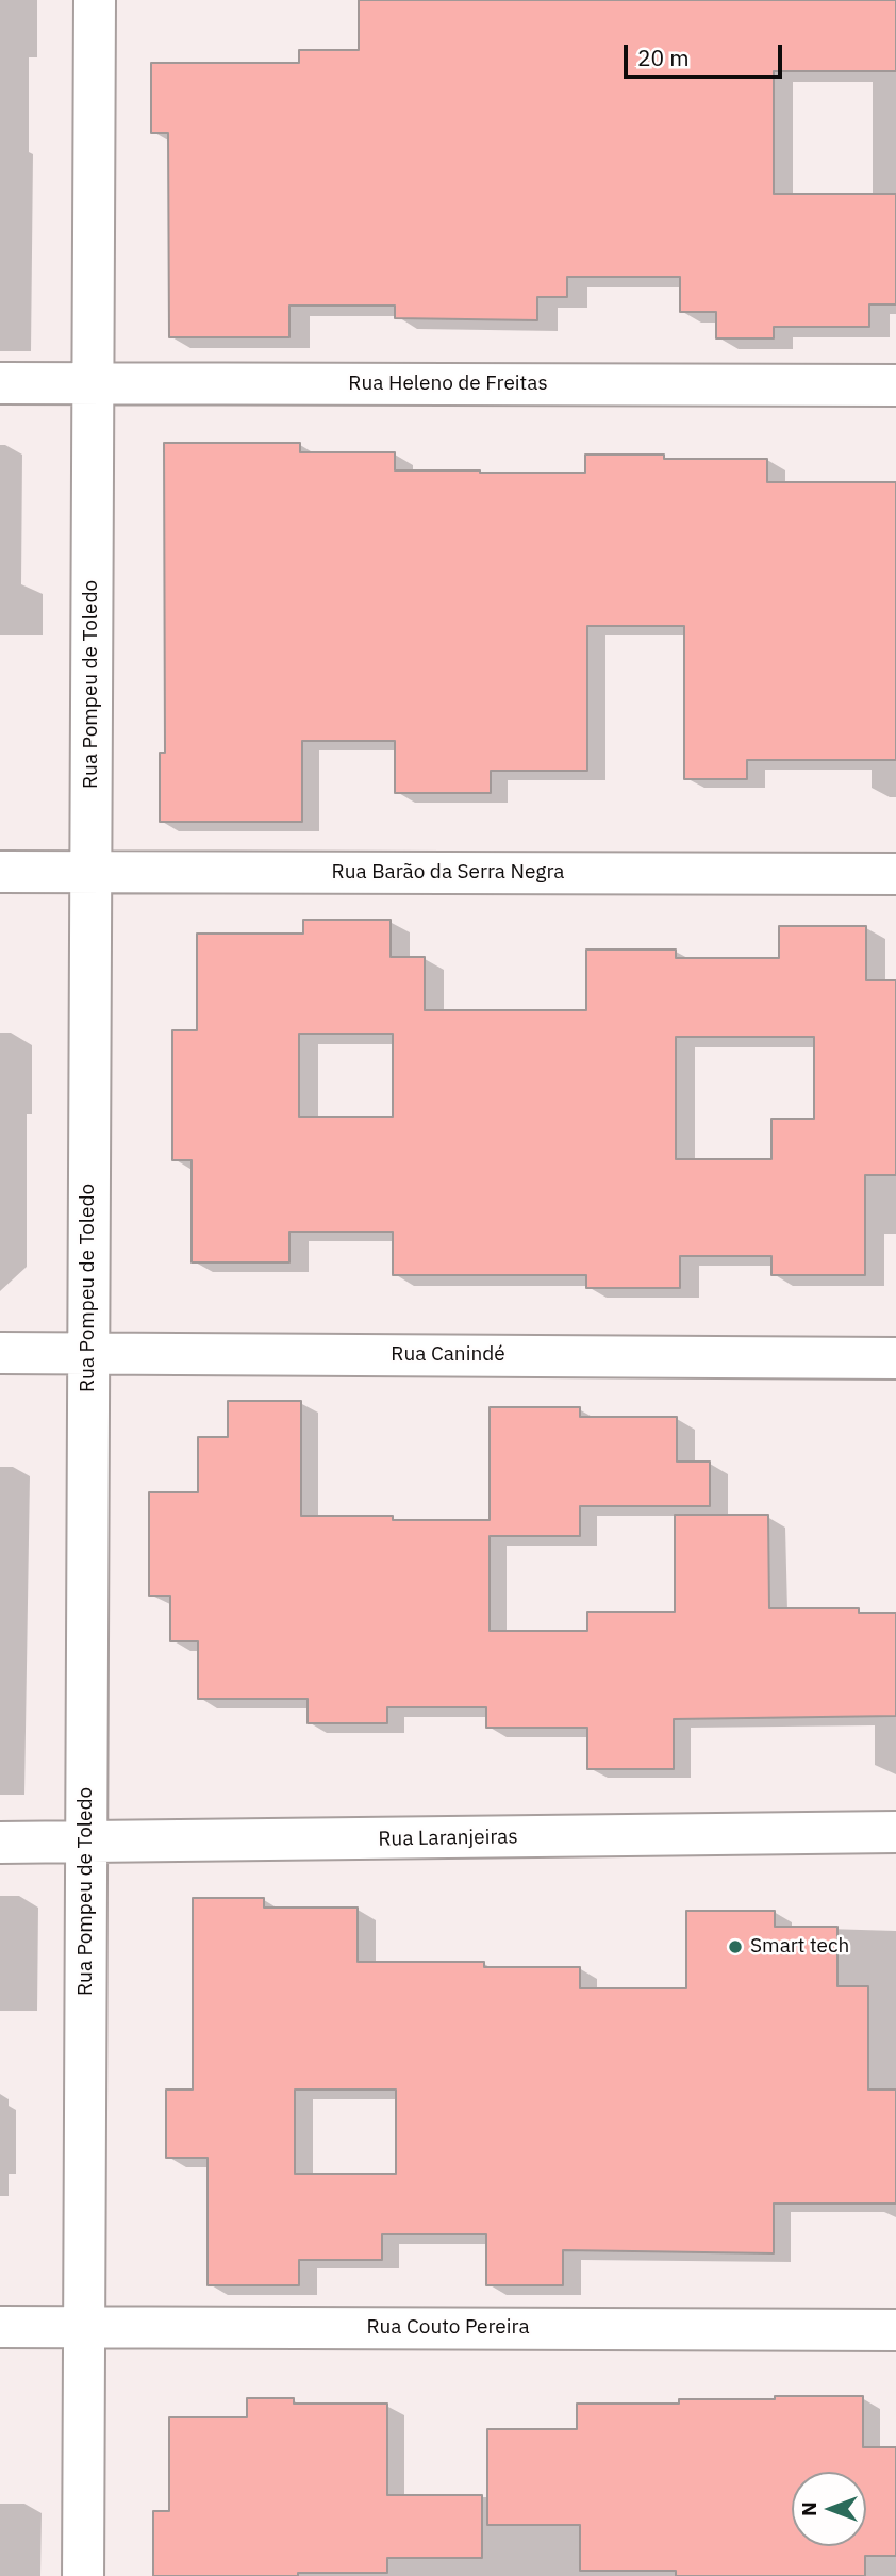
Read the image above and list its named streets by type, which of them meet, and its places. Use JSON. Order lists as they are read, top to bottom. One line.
{"streets":{"street":["Rua Heleno de Freitas","Rua Pompeu de Toledo","Rua Barão da Serra Negra","Rua Canindé","Rua Laranjeiras","Rua Couto Pereira"]},"crossings":[["Rua Heleno de Freitas","Rua Pompeu de Toledo"],["Rua Pompeu de Toledo","Rua Barão da Serra Negra"],["Rua Pompeu de Toledo","Rua Canindé"],["Rua Pompeu de Toledo","Rua Laranjeiras"],["Rua Pompeu de Toledo","Rua Couto Pereira"]],"places":["Smart tech"],"scale_bar":"20 m","north":"left"}
